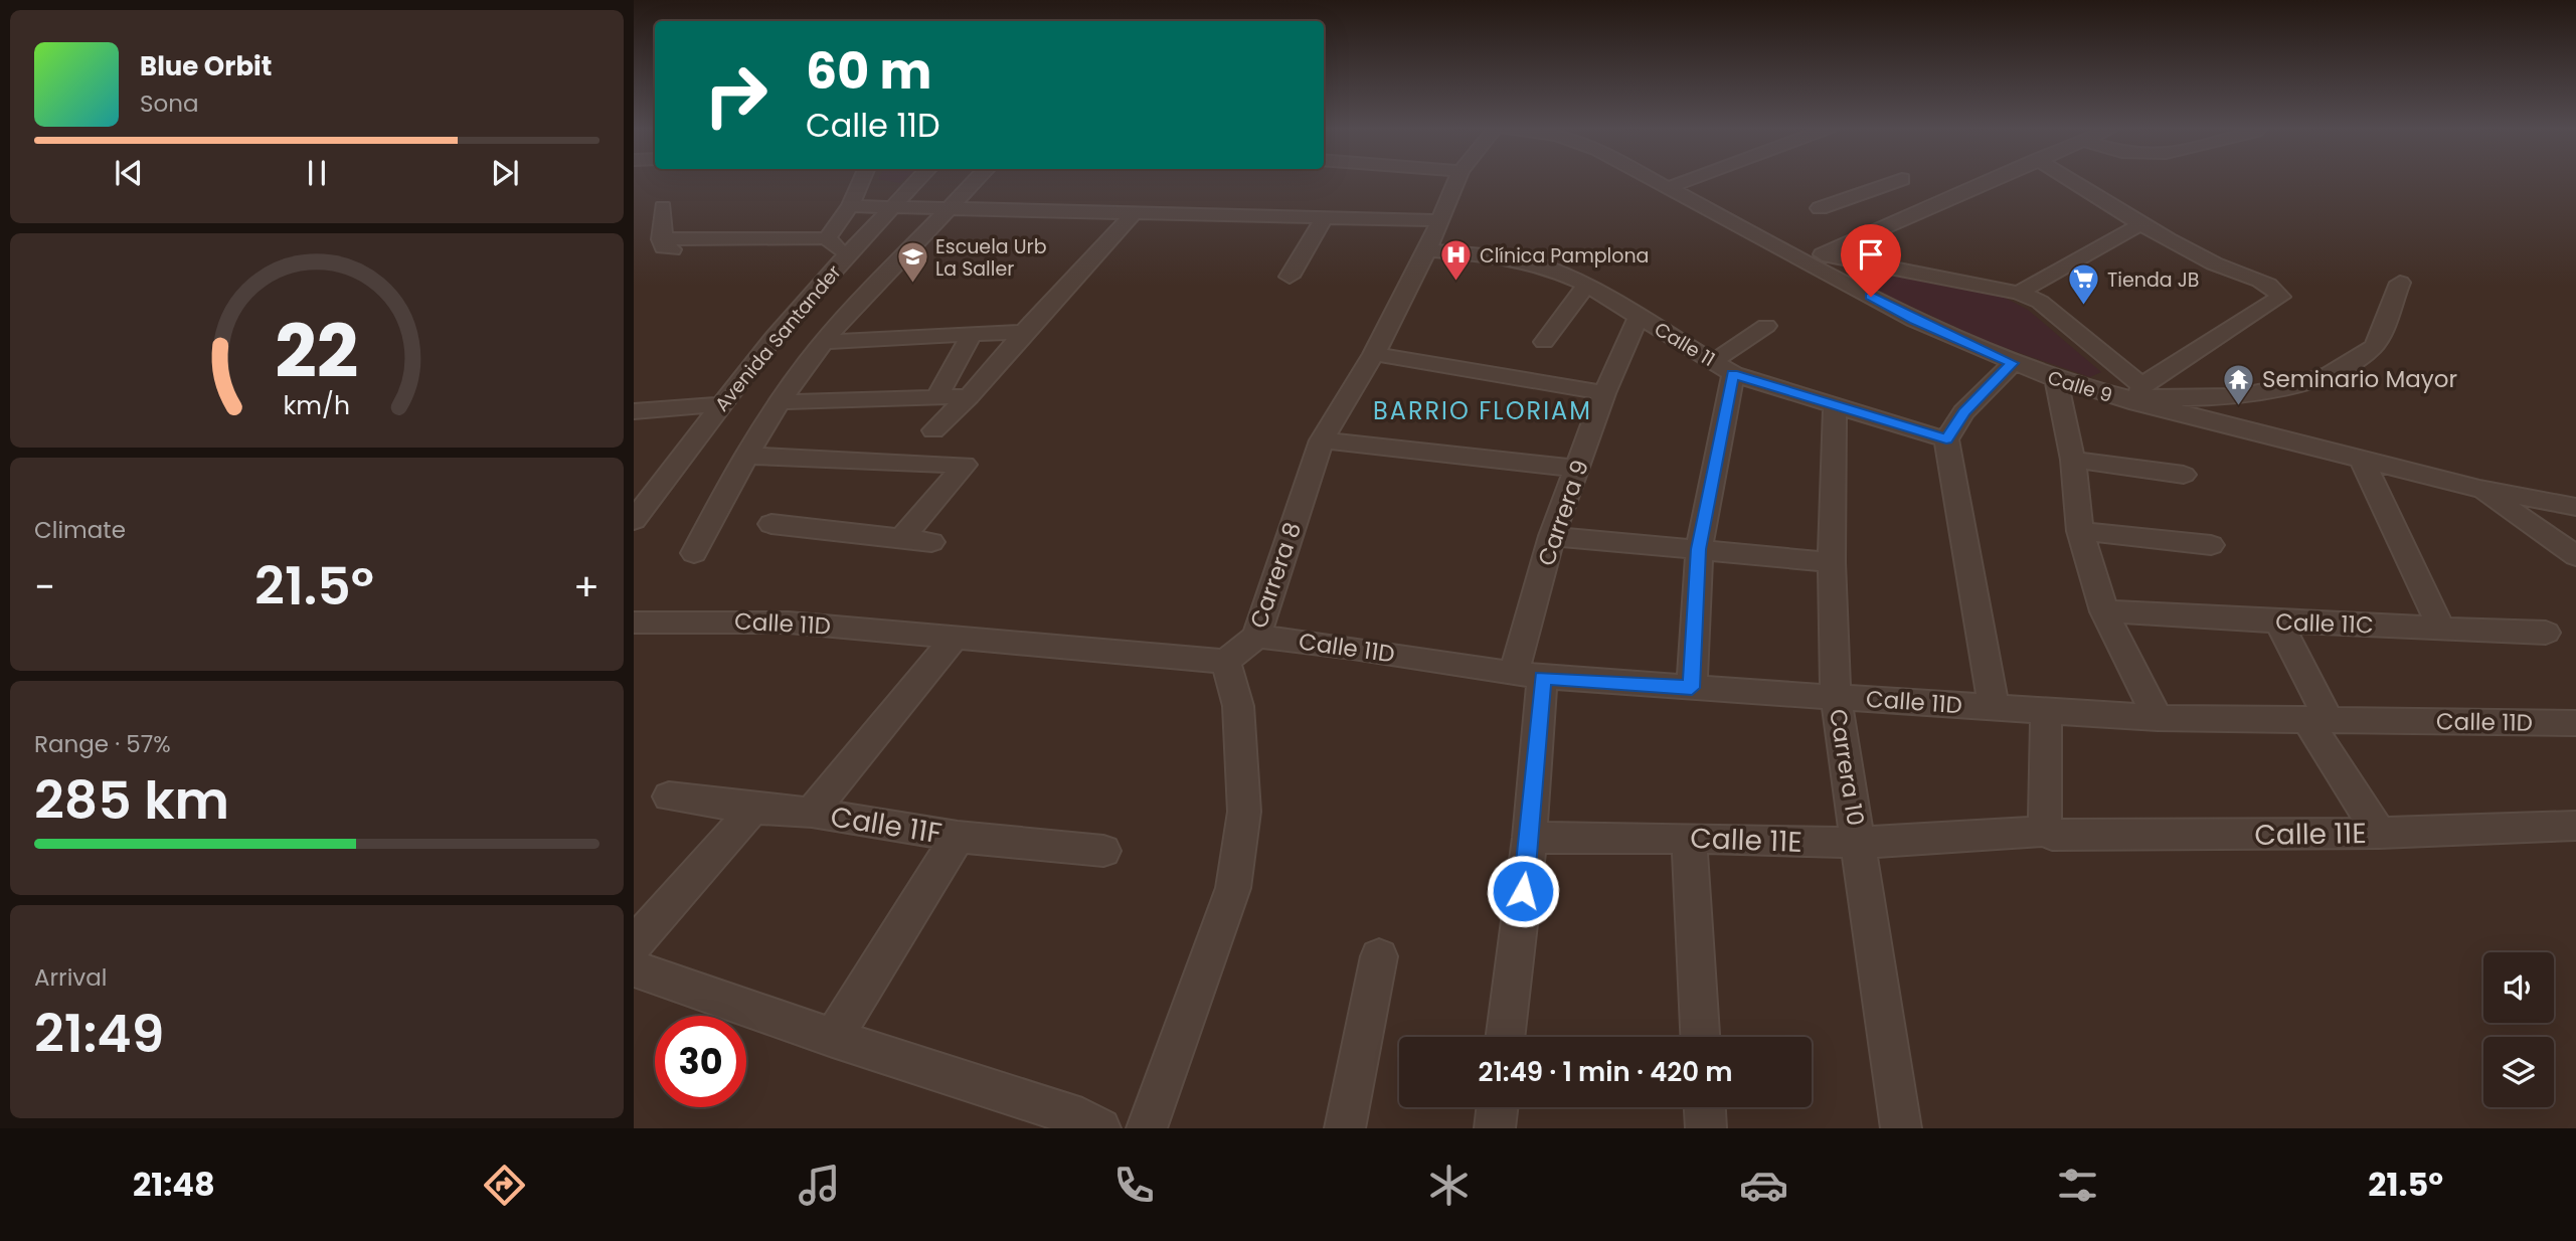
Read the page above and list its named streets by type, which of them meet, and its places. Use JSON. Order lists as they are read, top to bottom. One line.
{"streets":{"street":["Avenida Santander","Calle 11","Calle 9","Carrera 9","Carrera 8","Calle 11D","Calle 11C","Carrera 10","Calle 11F","Calle 11E"]},"crossings":[["Calle 11","Carrera 9"],["Calle 11","Carrera 8"],["Calle 11","Carrera 10"],["Carrera 9","Calle 11D"],["Carrera 9","Calle 11E"],["Carrera 8","Calle 11D"],["Calle 11D","Carrera 10"],["Carrera 10","Calle 11E"]],"districts":["BARRIO FLORIAM"],"places":{"hospital":["Clínica Pamplona"],"school or university":["Escuela Urb La Saller"],"supermarket":["Tienda JB"],"temple":["Seminario Mayor"]},"page":{"turn":["60 m","Calle 11D"],"song":["Blue Orbit","Sona"],"tile":["Climate",["Range · 57%","285 km"],["Arrival","21:49"]],"heat":["−","21.5°","+"],"limit":"30","trip":"21:49 · 1 min · 420 m","tabs":["21:48","21.5°"],"gauge":["22","km/h"]}}
